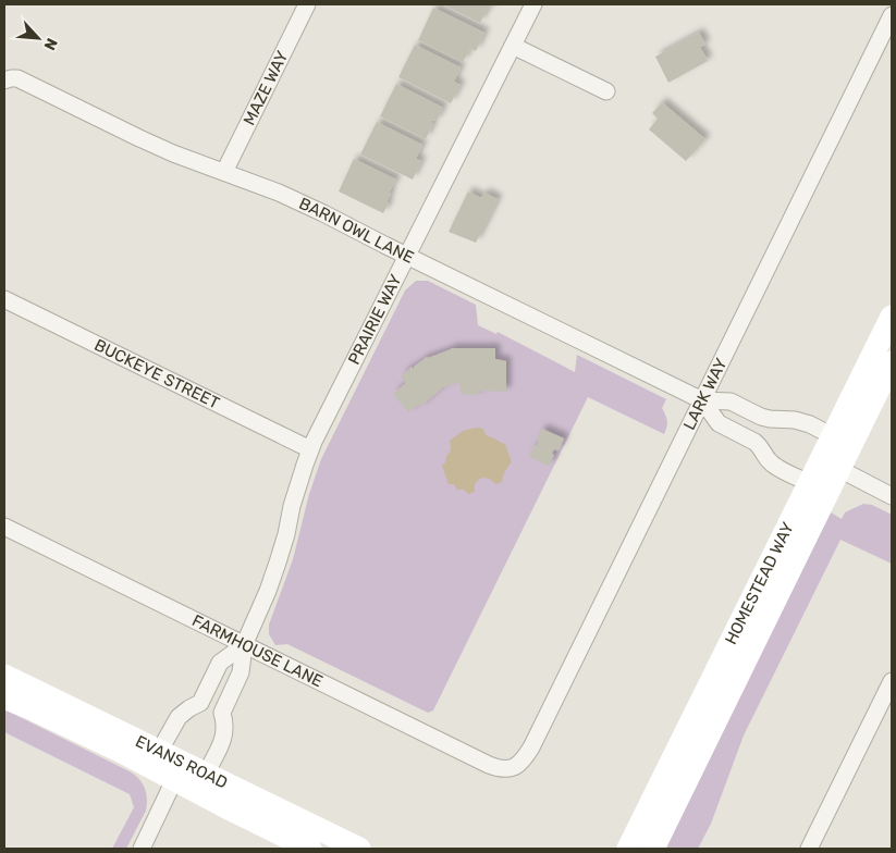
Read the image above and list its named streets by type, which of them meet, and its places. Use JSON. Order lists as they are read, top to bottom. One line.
{"streets":{"street":["MAZE WAY","BARN OWL LANE","PRAIRIE WAY","BUCKEYE STREET","LARK WAY","HOMESTEAD WAY","FARMHOUSE LANE","EVANS ROAD"]},"crossings":[["MAZE WAY","BARN OWL LANE"],["BARN OWL LANE","PRAIRIE WAY"],["BARN OWL LANE","LARK WAY"],["BARN OWL LANE","HOMESTEAD WAY"],["PRAIRIE WAY","BUCKEYE STREET"],["PRAIRIE WAY","FARMHOUSE LANE"],["PRAIRIE WAY","EVANS ROAD"],["LARK WAY","FARMHOUSE LANE"]],"north":"bottom right"}
